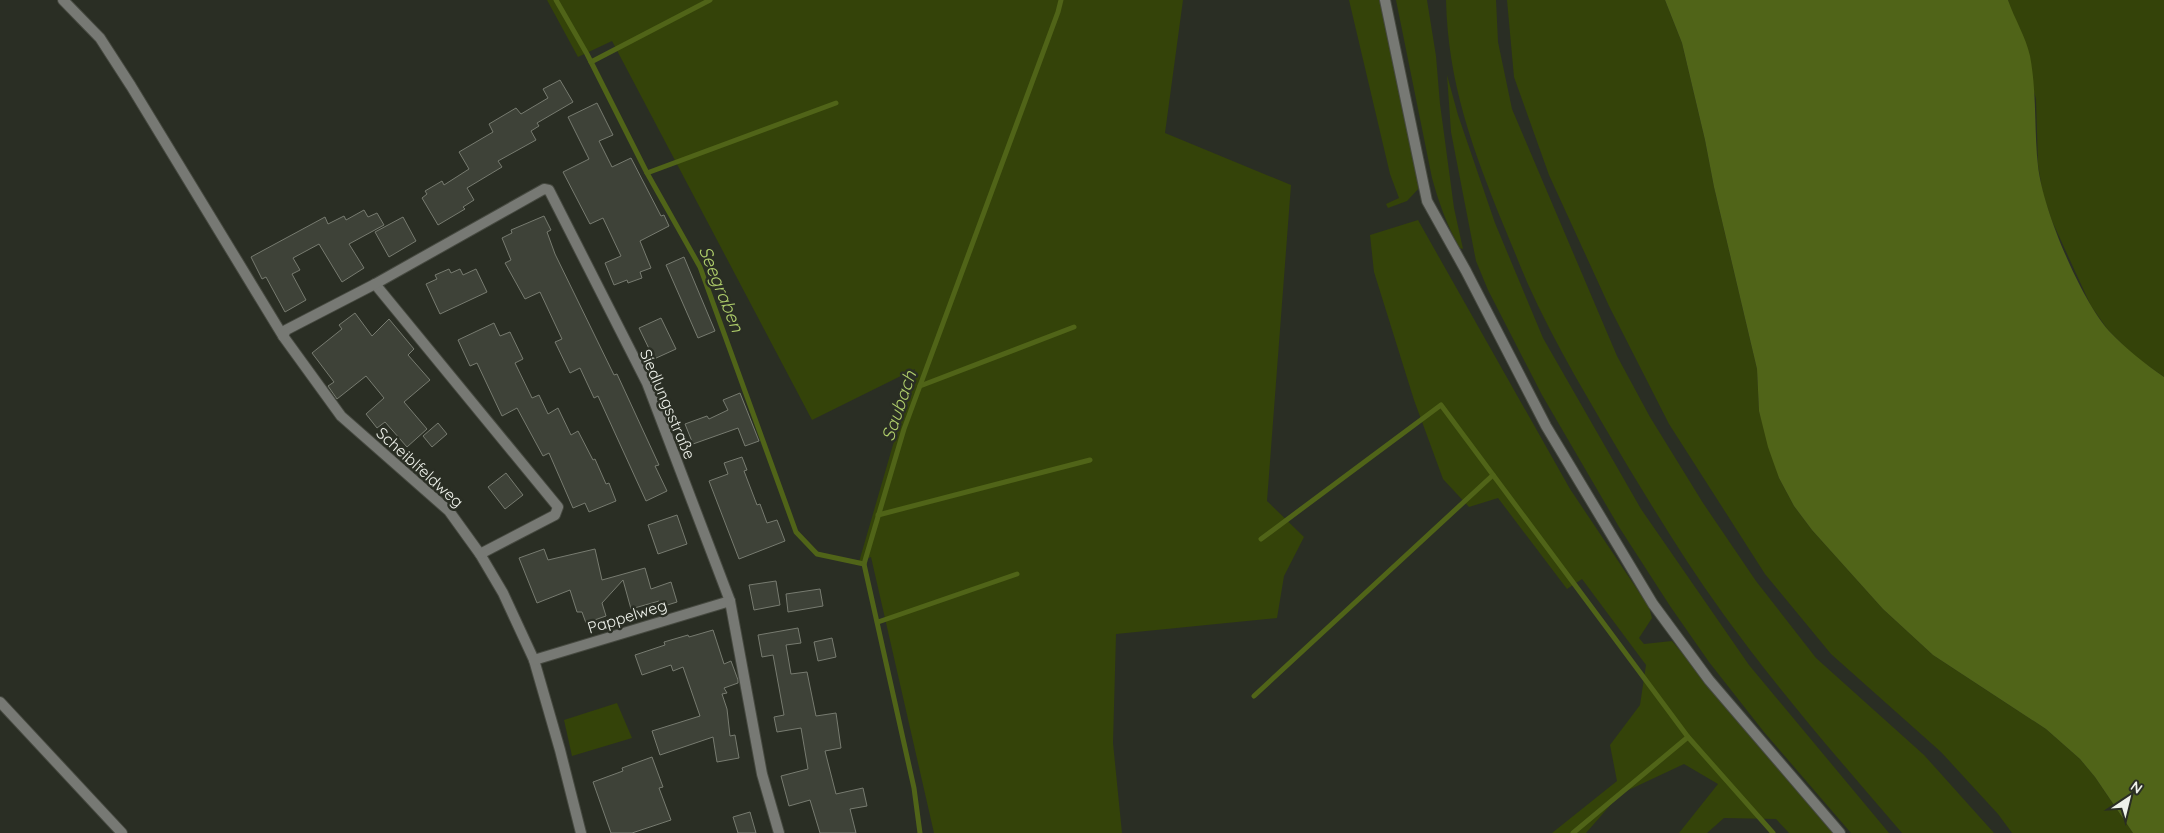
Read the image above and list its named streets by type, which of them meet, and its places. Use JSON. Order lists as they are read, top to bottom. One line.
{"streets":{"street":["Siedlungsstraße","Scheiblfeldweg","Pappelweg"]},"crossings":[["Siedlungsstraße","Scheiblfeldweg"],["Siedlungsstraße","Pappelweg"],["Scheiblfeldweg","Pappelweg"]],"water":["Seegraben","Saubach"],"north":"top right"}
